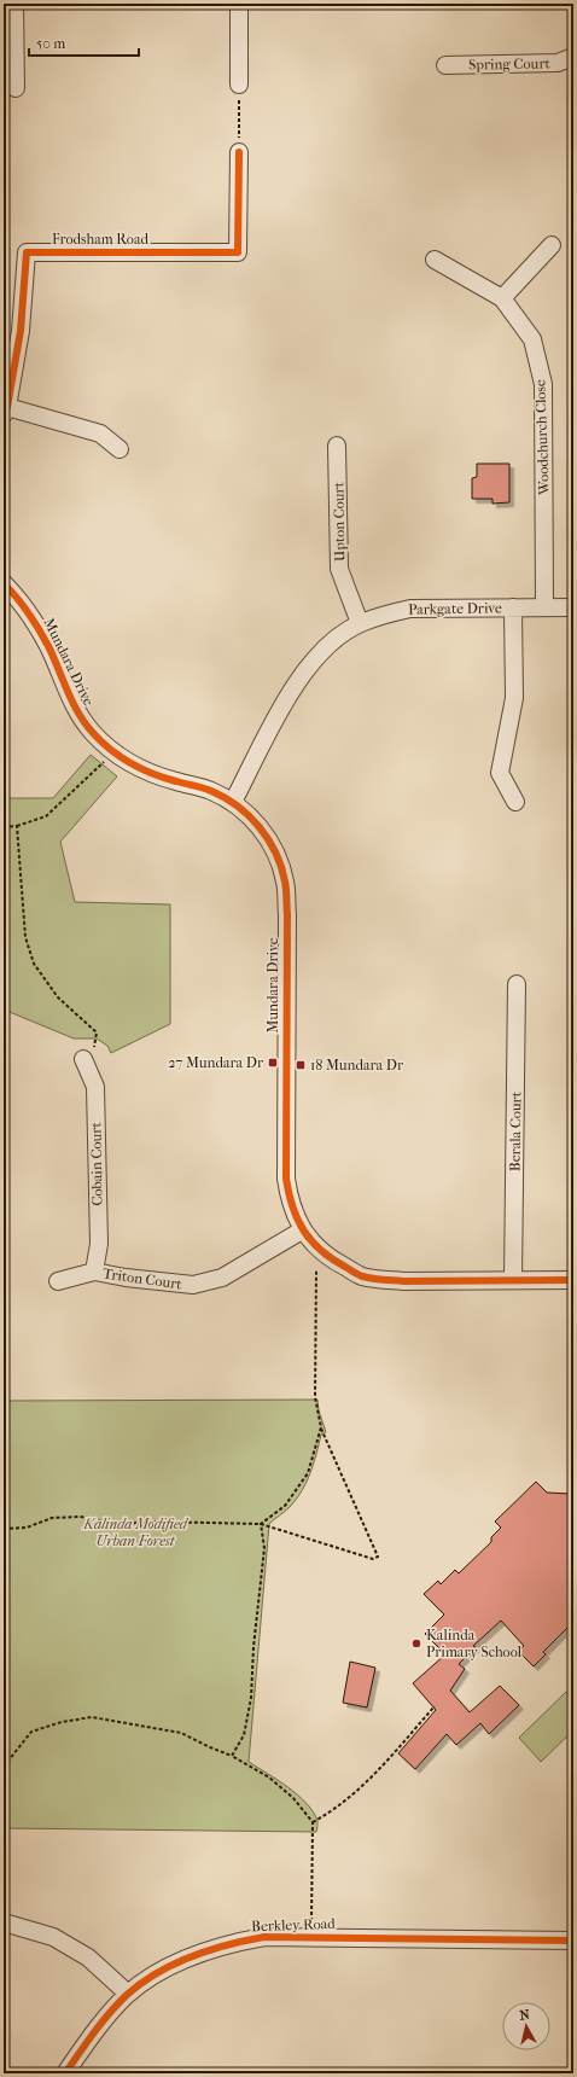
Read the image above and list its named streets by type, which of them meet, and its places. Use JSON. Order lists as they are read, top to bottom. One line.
{"streets":{"street":["Spring Court","Frodsham Road","Woodchurch Close","Upton Court","Parkgate Drive","Mundara Drive","Berala Court","Cobain Court","Triton Court","Berkley Road"]},"crossings":[["Woodchurch Close","Parkgate Drive"],["Upton Court","Parkgate Drive"],["Parkgate Drive","Mundara Drive"],["Mundara Drive","Berala Court"],["Mundara Drive","Triton Court"],["Cobain Court","Triton Court"]],"parks":["Kalinda Modified Urban Forest"],"places":{"transit":["27 Mundara Dr","18 Mundara Dr"],"other":["Kalinda Primary School"]},"scale_bar":"50 m","north":"top"}
